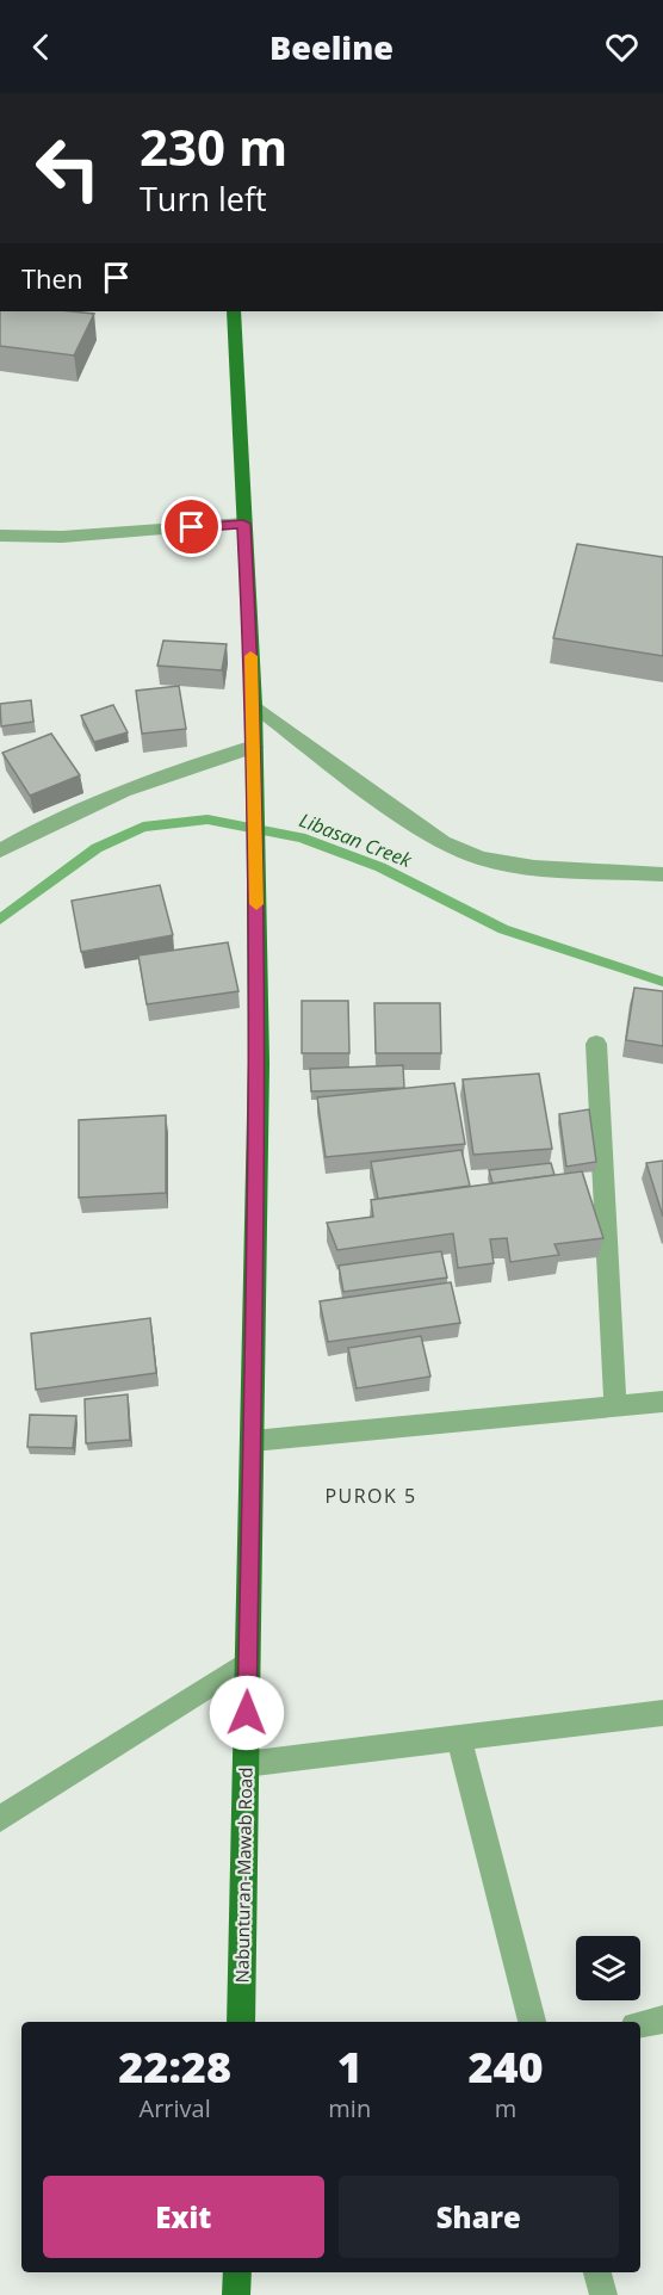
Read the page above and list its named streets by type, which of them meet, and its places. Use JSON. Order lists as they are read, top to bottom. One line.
{"streets":{"main road":["Nabunturan-Mawab Road"]},"districts":["PUROK 5"],"water":["Libasan Creek"],"page":{"header":"Beeline","turn":["230 m","Turn left"],"then":"Then","eta":["22:28","Arrival","1","min","240","m"],"buttons":["Exit","Share"]}}
